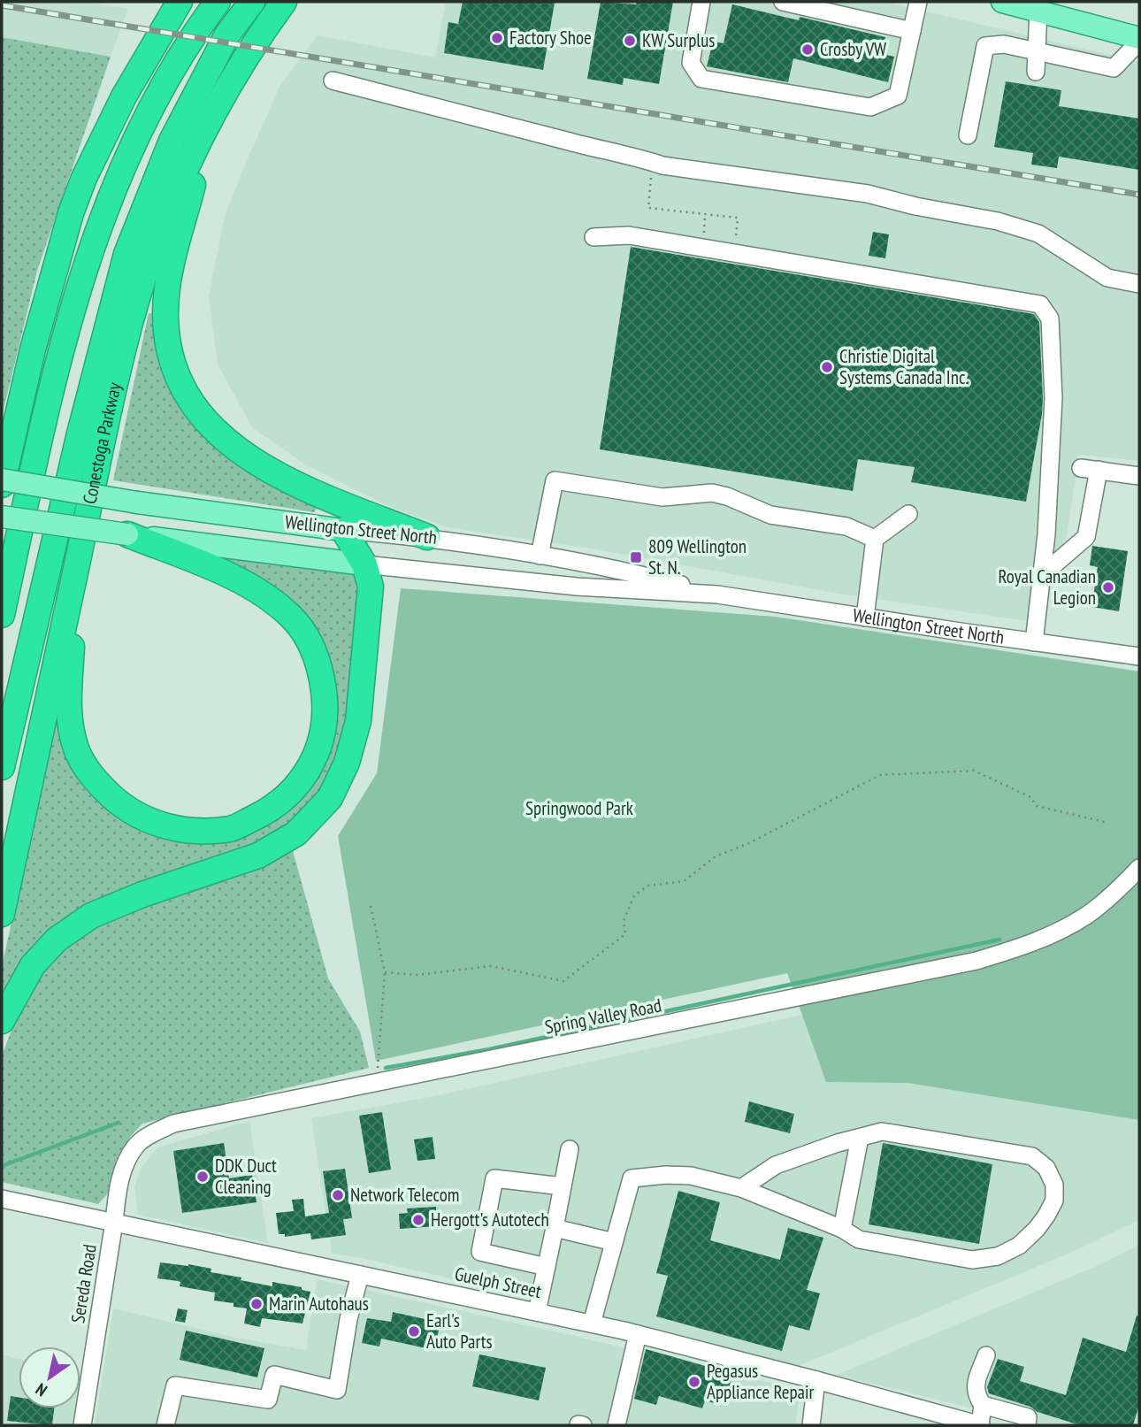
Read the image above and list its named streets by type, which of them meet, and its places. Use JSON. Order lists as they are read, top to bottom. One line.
{"streets":{"highway":["Conestoga Parkway"],"main road":["Wellington Street North"],"street":["Spring Valley Road","Guelph Street","Sereda Road"]},"crossings":[["Spring Valley Road","Guelph Street"],["Spring Valley Road","Sereda Road"],["Guelph Street","Sereda Road"]],"parks":["Springwood Park"],"places":{"other":["Factory Shoe","KW Surplus","Crosby VW","Christie Digital Systems Canada Inc.","Royal Canadian Legion","DDK Duct Cleaning","Network Telecom","Hergott's Autotech","Marin Autohaus","Earl's Auto Parts","Pegasus Appliance Repair"],"transit":["809 Wellington St. N."]},"north":"bottom left"}
